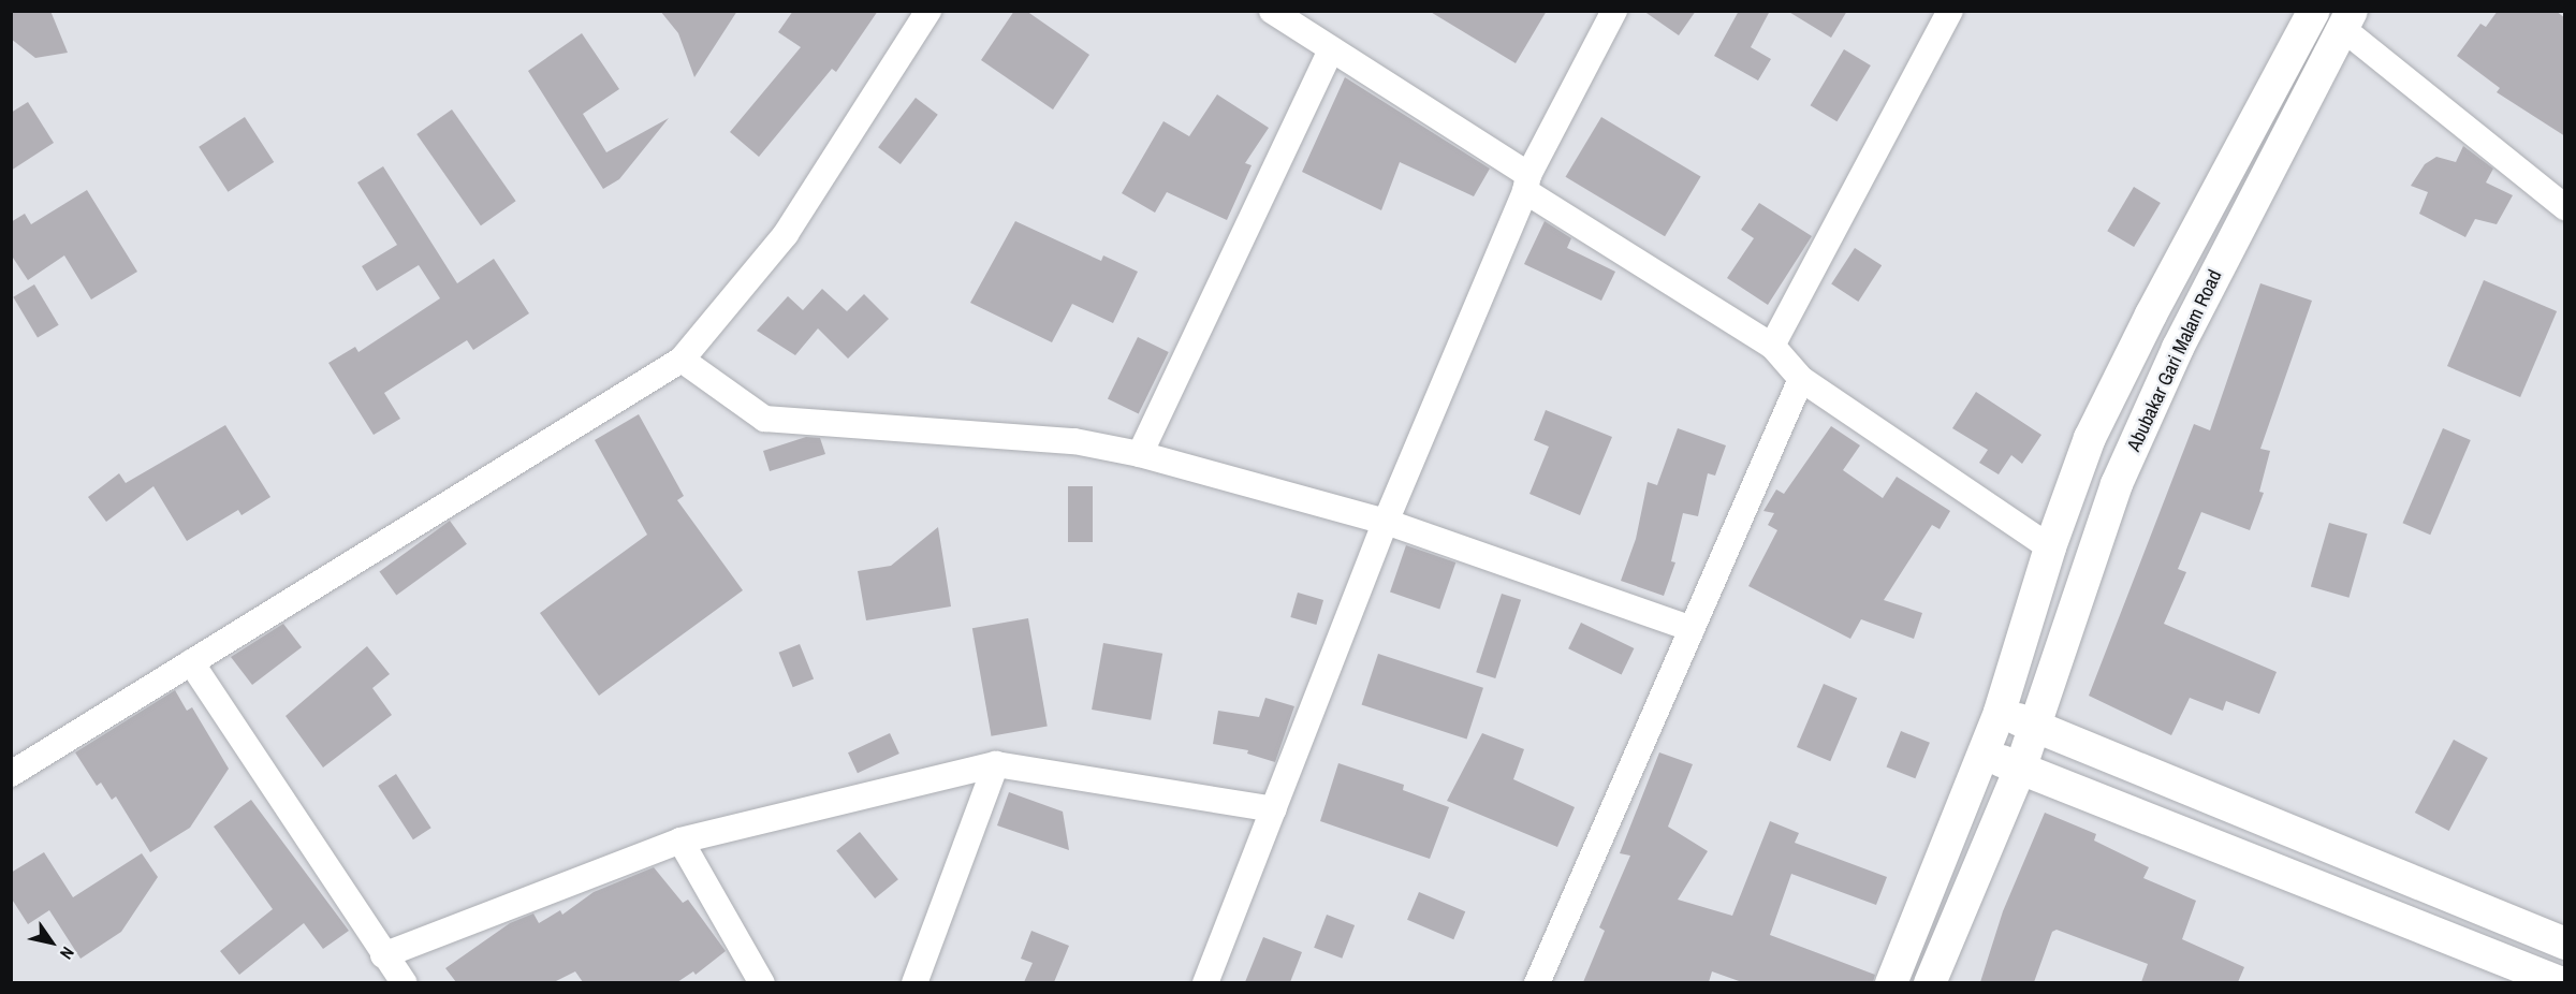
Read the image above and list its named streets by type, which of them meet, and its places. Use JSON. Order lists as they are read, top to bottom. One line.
{"streets":{"street":["Abubakar Gari Malam Road"]},"north":"bottom right"}
